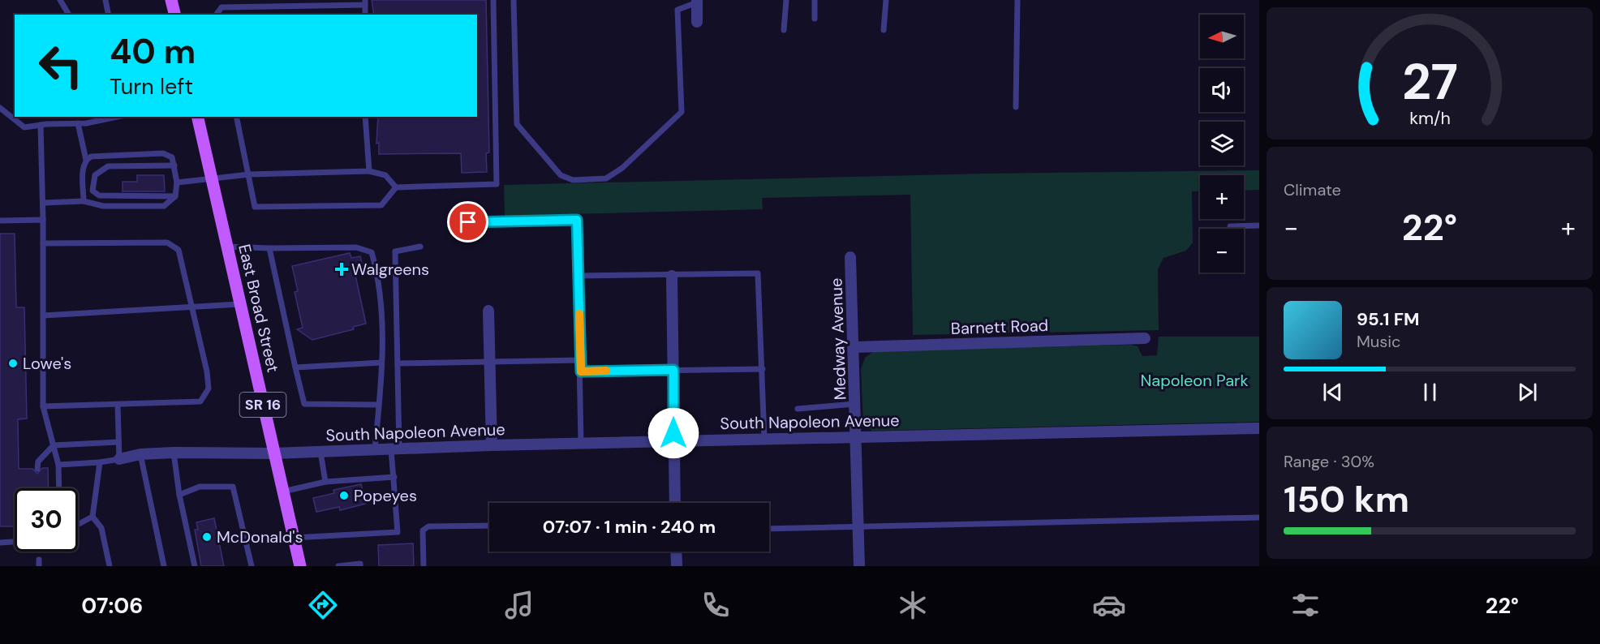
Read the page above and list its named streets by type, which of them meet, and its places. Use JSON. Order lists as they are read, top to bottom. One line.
{"streets":{"main road":["East Broad Street","SR 16"],"street":["Barnett Road","Medway Avenue","South Napoleon Avenue"]},"crossings":[["East Broad Street","South Napoleon Avenue"],["Barnett Road","Medway Avenue"],["Medway Avenue","South Napoleon Avenue"]],"parks":["Napoleon Park"],"places":{"health":["Walgreens"],"other":["Lowe's","Popeyes","McDonald's"]},"north":"left","page":{"map_buttons":["+","−"],"turn":["40 m","Turn left"],"tile":["Climate",["Range · 30%","150 km"]],"heat":["−","22°","+"],"song":["95.1 FM","Music"],"limit":"30","trip":"07:07 · 1 min · 240 m","tabs":["07:06","22°"],"gauge":["27","km/h"]}}
